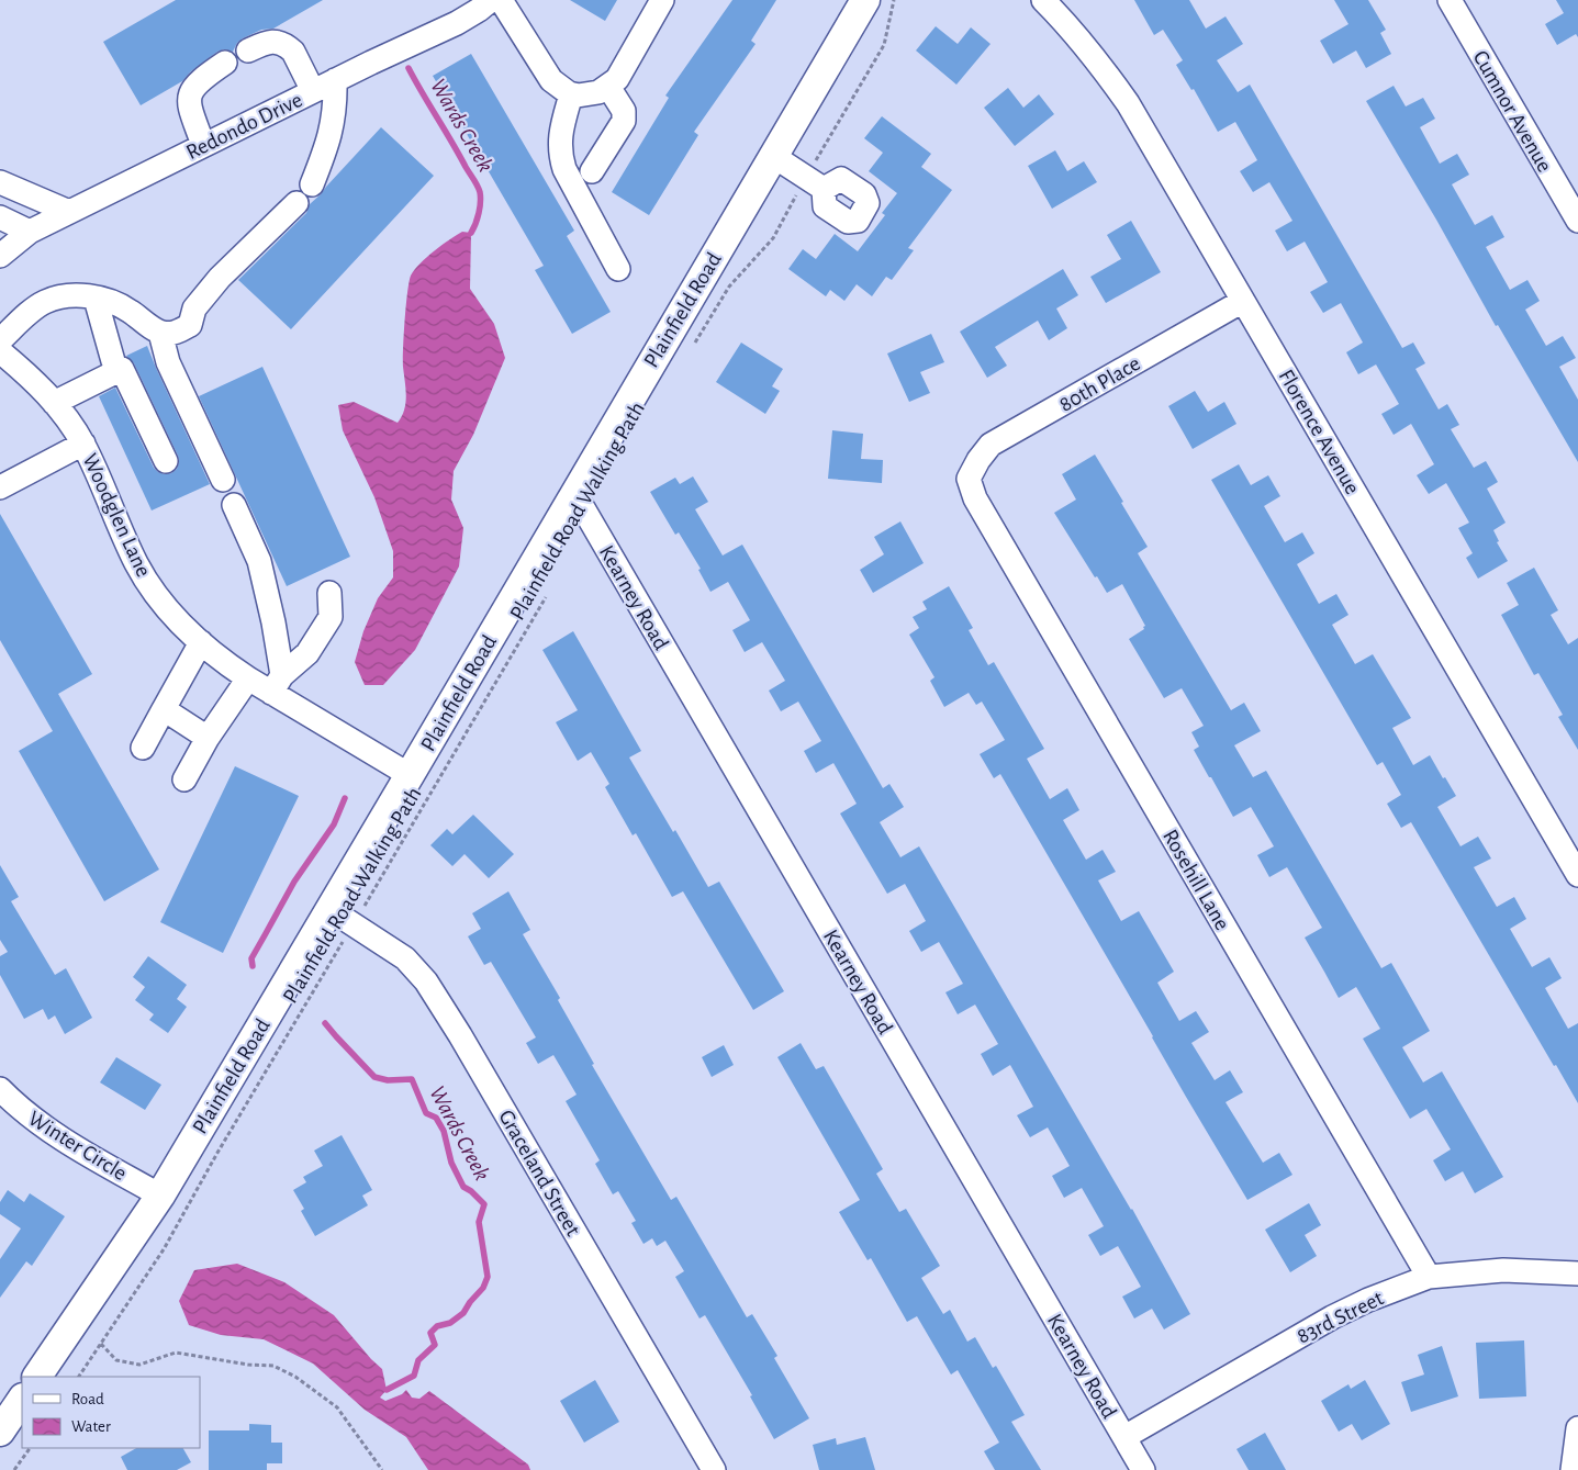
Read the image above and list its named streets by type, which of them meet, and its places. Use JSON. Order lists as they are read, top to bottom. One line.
{"streets":{"main road":["Plainfield Road"],"street":["Cumnor Avenue","Redondo Drive","80th Place","Florence Avenue","Woodglen Lane","Kearney Road","Rosehill Lane","Winter Circle","Graceland Street","83rd Street"],"path":["Plainfield Road Walking Path"]},"crossings":[["Plainfield Road","Woodglen Lane"],["Plainfield Road","Kearney Road"],["Plainfield Road","Winter Circle"],["Plainfield Road","Graceland Street"],["80th Place","Florence Avenue"],["80th Place","Rosehill Lane"],["Plainfield Road Walking Path","Graceland Street"],["Kearney Road","83rd Street"],["Rosehill Lane","83rd Street"]],"water":["Wards Creek"],"legend":["Road","Water"]}
